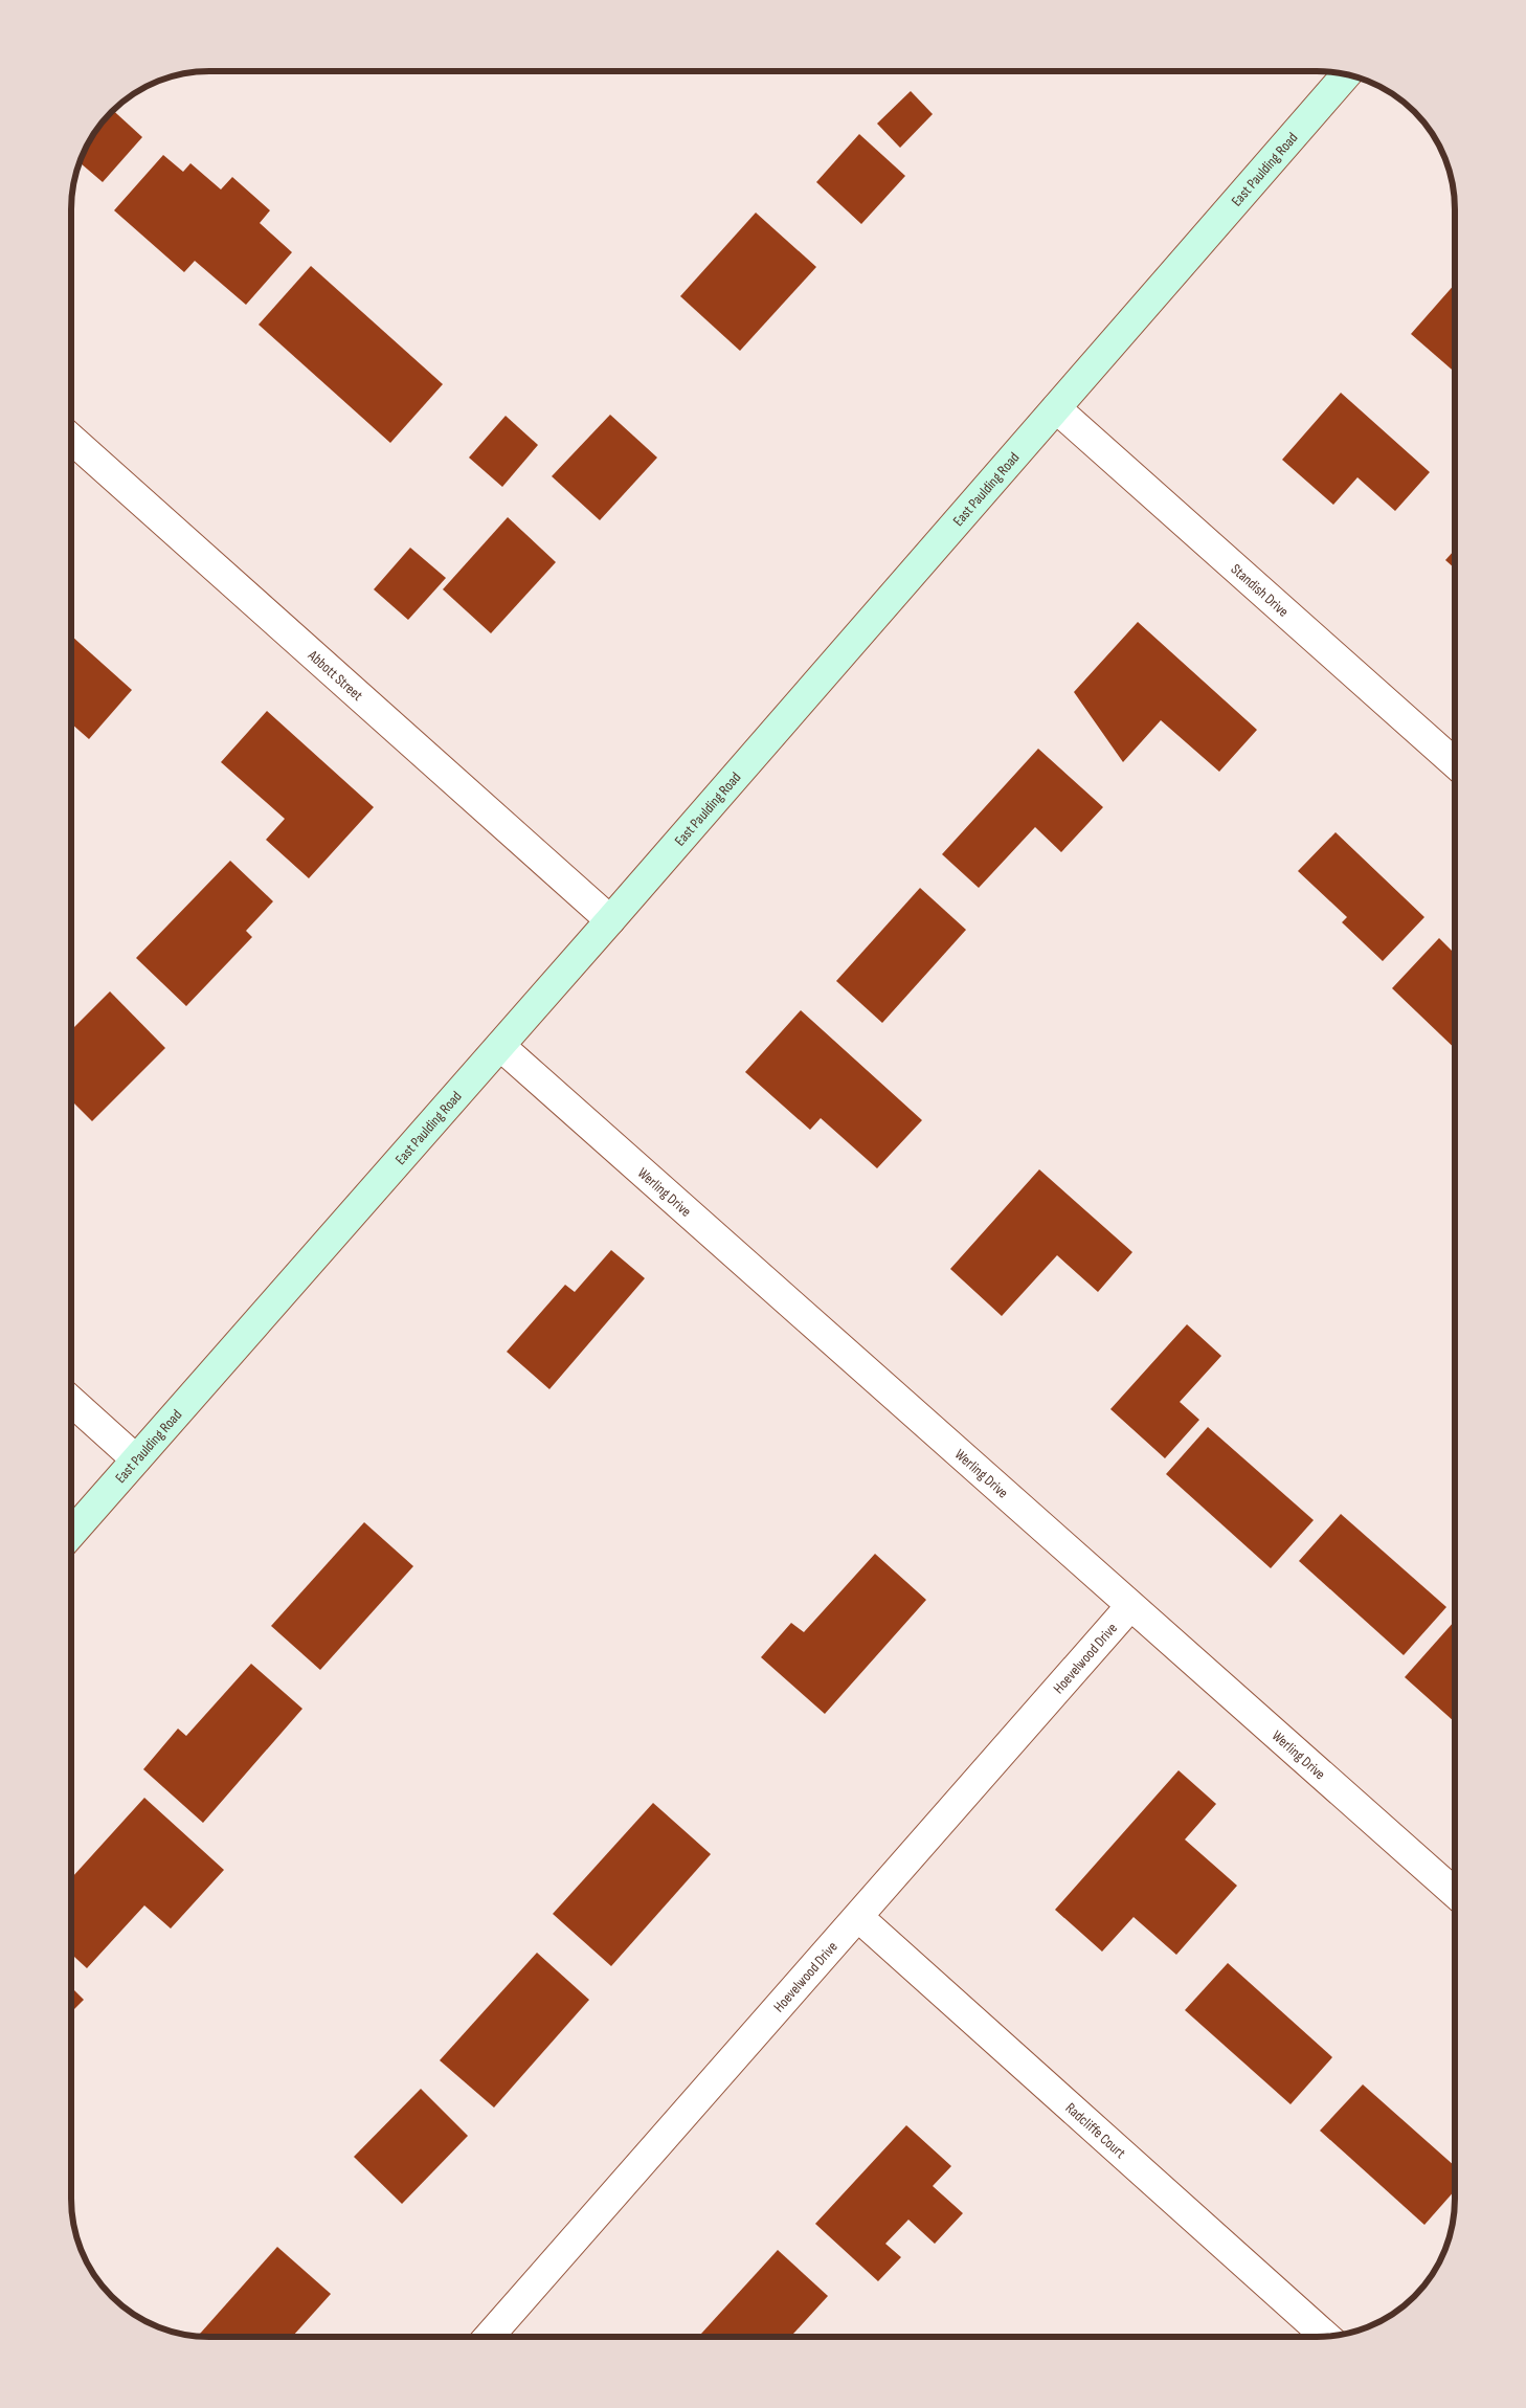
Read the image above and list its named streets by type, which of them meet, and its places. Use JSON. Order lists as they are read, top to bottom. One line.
{"streets":{"main road":["East Paulding Road"],"street":["Standish Drive","Abbott Street","Werling Drive","Hoevelwood Drive","Radcliffe Court"]},"crossings":[["East Paulding Road","Standish Drive"],["East Paulding Road","Abbott Street"],["East Paulding Road","Werling Drive"],["Werling Drive","Hoevelwood Drive"],["Hoevelwood Drive","Radcliffe Court"]]}
